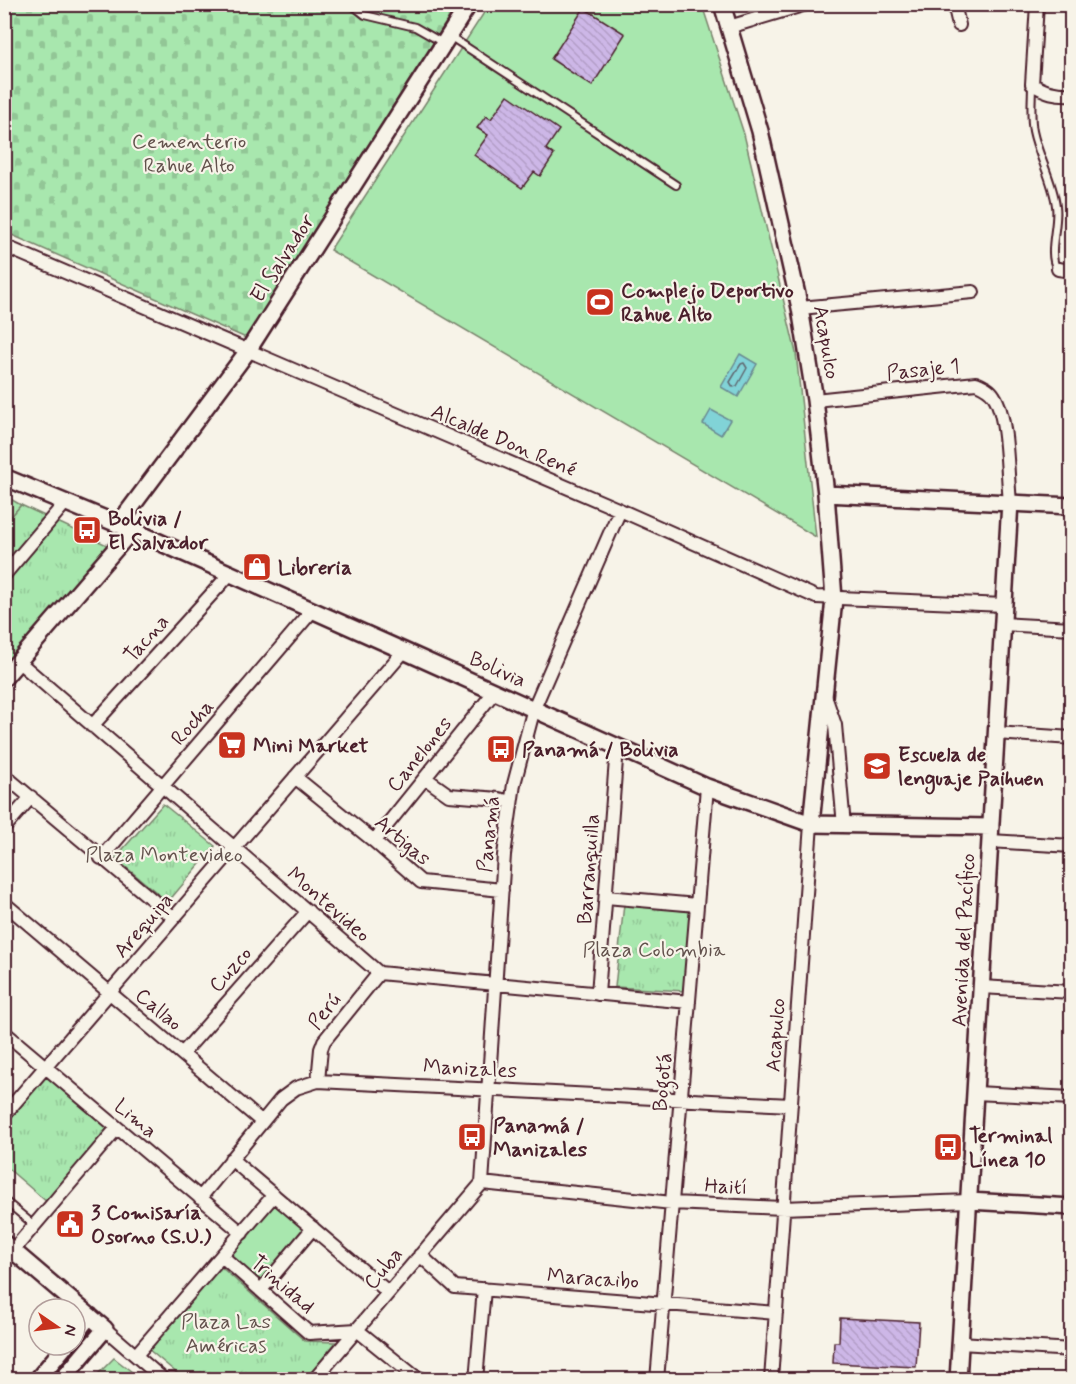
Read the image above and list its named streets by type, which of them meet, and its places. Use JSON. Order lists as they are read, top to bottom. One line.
{"streets":{"street":["El Salvador","Acapulco","Pasaje 1","Alcalde Don René","Tacna","Bolivia","Rocha","Canelones","Panamá","Artigas","Barranquilla","Montevideo","Arequipa","Avenida del Pacífico","Cuzco","Callao","Perú","Manizales","Bogotá","Lima","Haití","Cuba","Maracaibo","Trinidad"]},"crossings":[["El Salvador","Alcalde Don René"],["El Salvador","Bolivia"],["El Salvador","Montevideo"],["Acapulco","Pasaje 1"],["Acapulco","Alcalde Don René"],["Acapulco","Bolivia"],["Acapulco","Manizales"],["Acapulco","Haití"],["Acapulco","Maracaibo"],["Pasaje 1","Avenida del Pacífico"],["Alcalde Don René","Panamá"],["Alcalde Don René","Avenida del Pacífico"],["Tacna","Bolivia"],["Tacna","Montevideo"],["Bolivia","Rocha"],["Bolivia","Canelones"],["Bolivia","Panamá"],["Bolivia","Barranquilla"],["Bolivia","Arequipa"],["Bolivia","Avenida del Pacífico"],["Bolivia","Bogotá"],["Rocha","Montevideo"],["Canelones","Artigas"],["Panamá","Artigas"],["Panamá","Manizales"],["Panamá","Haití"],["Panamá","Cuba"],["Artigas","Arequipa"],["Montevideo","Arequipa"],["Montevideo","Cuzco"],["Montevideo","Perú"],["Arequipa","Callao"],["Arequipa","Lima"],["Avenida del Pacífico","Haití"],["Cuzco","Callao"],["Callao","Manizales"],["Perú","Manizales"],["Manizales","Bogotá"],["Manizales","Lima"],["Bogotá","Haití"],["Bogotá","Maracaibo"],["Haití","Cuba"],["Cuba","Maracaibo"],["Cuba","Trinidad"]],"parks":["Cementerio Rahue Alto","Plaza Montevideo","Plaza Colombia","Plaza Las Américas"],"places":{"sports":["Complejo Deportivo Rahue Alto"],"bus stop":["Bolivia / El Salvador","Panamá / Bolivia","Panamá / Manizales","Terminal Línea 10"],"shop":["Libreria"],"supermarket":["Mini Market"],"school or university":["Escuela de lenguaje Paihuen"],"public building":["3 Comisaría Osorno (S.U.)"]},"north":"right"}
